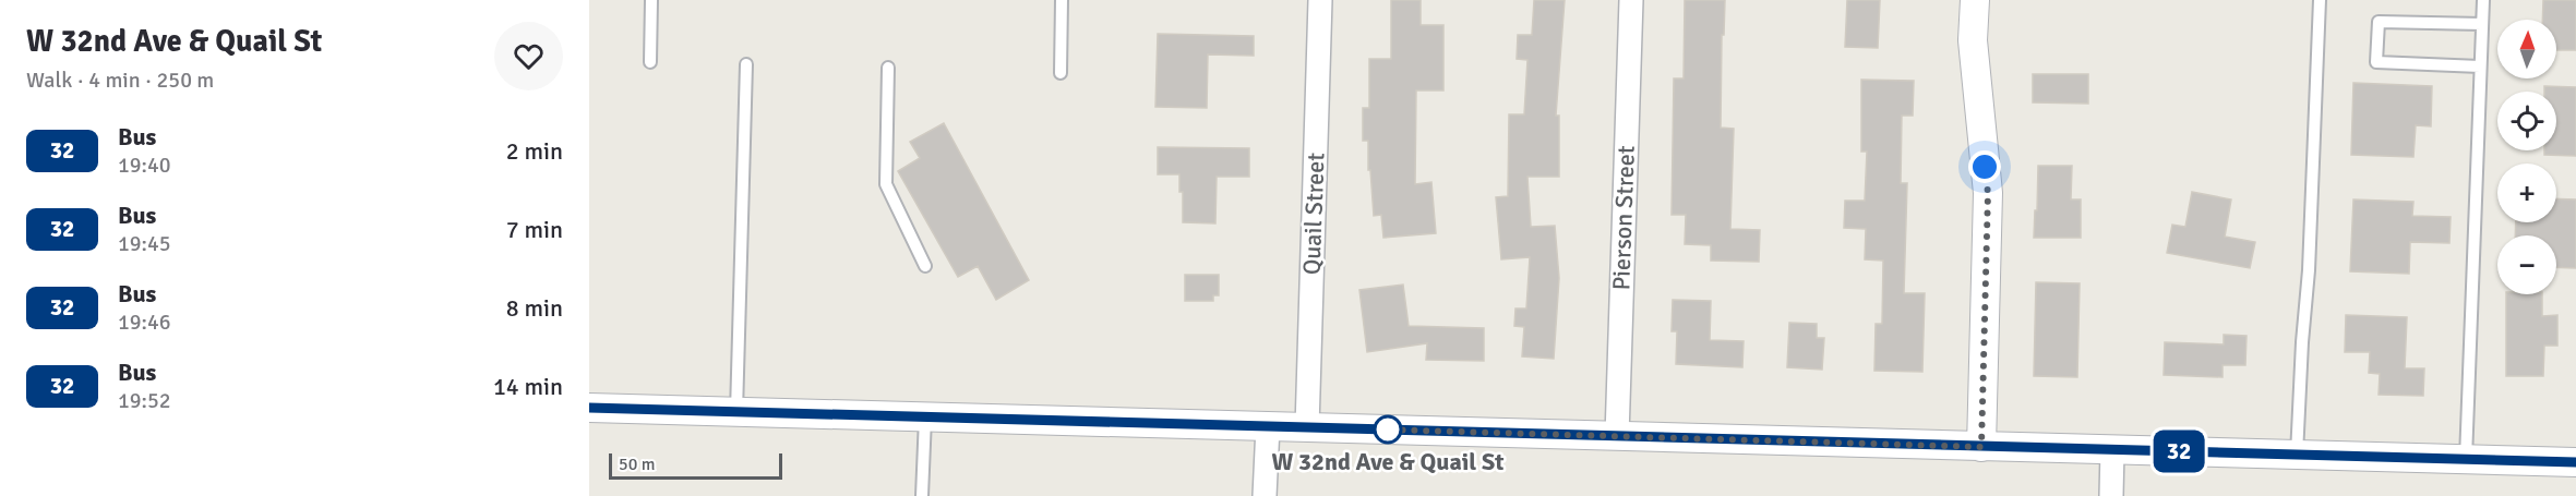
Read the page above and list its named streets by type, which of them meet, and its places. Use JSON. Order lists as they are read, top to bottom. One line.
{"streets":{"street":["Quail Street","Pierson Street"]},"places":["W 32nd Ave & Quail St"],"lines":["bus line 32"],"scale_bar":"50 m","north":"top","page":{"heading":["W 32nd Ave & Quail St","Walk · 4 min · 250 m"],"on_map":"32","map_buttons":["+","−"],"list":[{"mark":"32","name":"Bus","note":"19:40","value":"2 min"},{"mark":"32","name":"Bus","note":"19:45","value":"7 min"},{"mark":"32","name":"Bus","note":"19:46","value":"8 min"},{"mark":"32","name":"Bus","note":"19:52","value":"14 min"}],"scale":"50 m"}}
